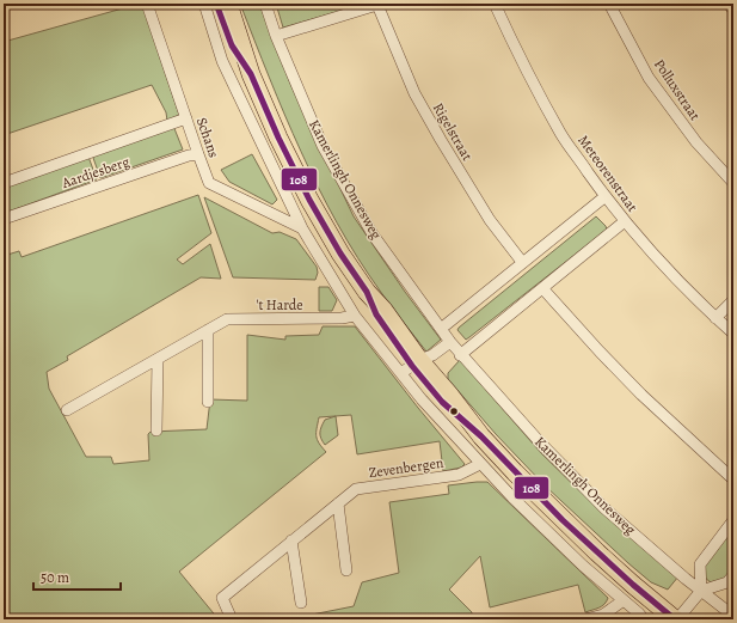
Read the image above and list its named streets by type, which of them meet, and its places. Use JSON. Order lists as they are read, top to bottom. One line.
{"streets":{"street":["Polluxstraat","Rigelstraat","Schans","Aardjesberg","Meteorenstraat","Kamerlingh Onnesweg","'t Harde","Zevenbergen"]},"crossings":[["Schans","Aardjesberg"]],"lines":["transit line 108"],"scale_bar":"50 m"}
